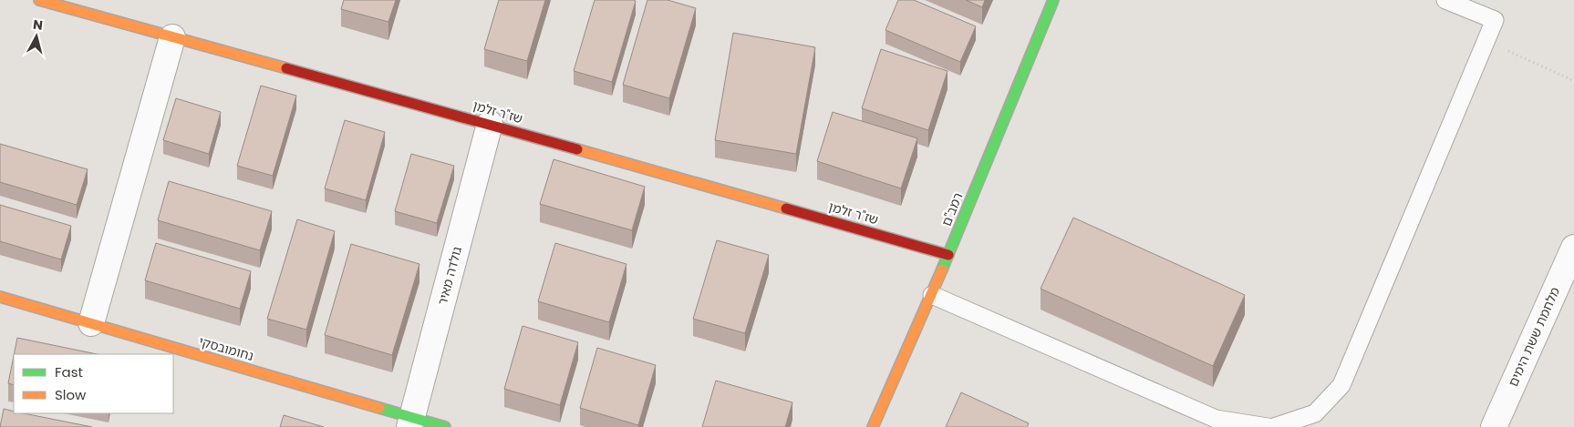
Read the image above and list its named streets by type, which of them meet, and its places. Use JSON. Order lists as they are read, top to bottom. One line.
{"streets":{"street":["שז\"ר זלמן","רמב\"ם","גולדה מאיר","מלחמת ששת הימים","נחומובסקי"]},"crossings":[["שז\"ר זלמן","רמב\"ם"],["שז\"ר זלמן","גולדה מאיר"],["גולדה מאיר","נחומובסקי"]],"legend":["Fast","Slow"],"north":"top"}
